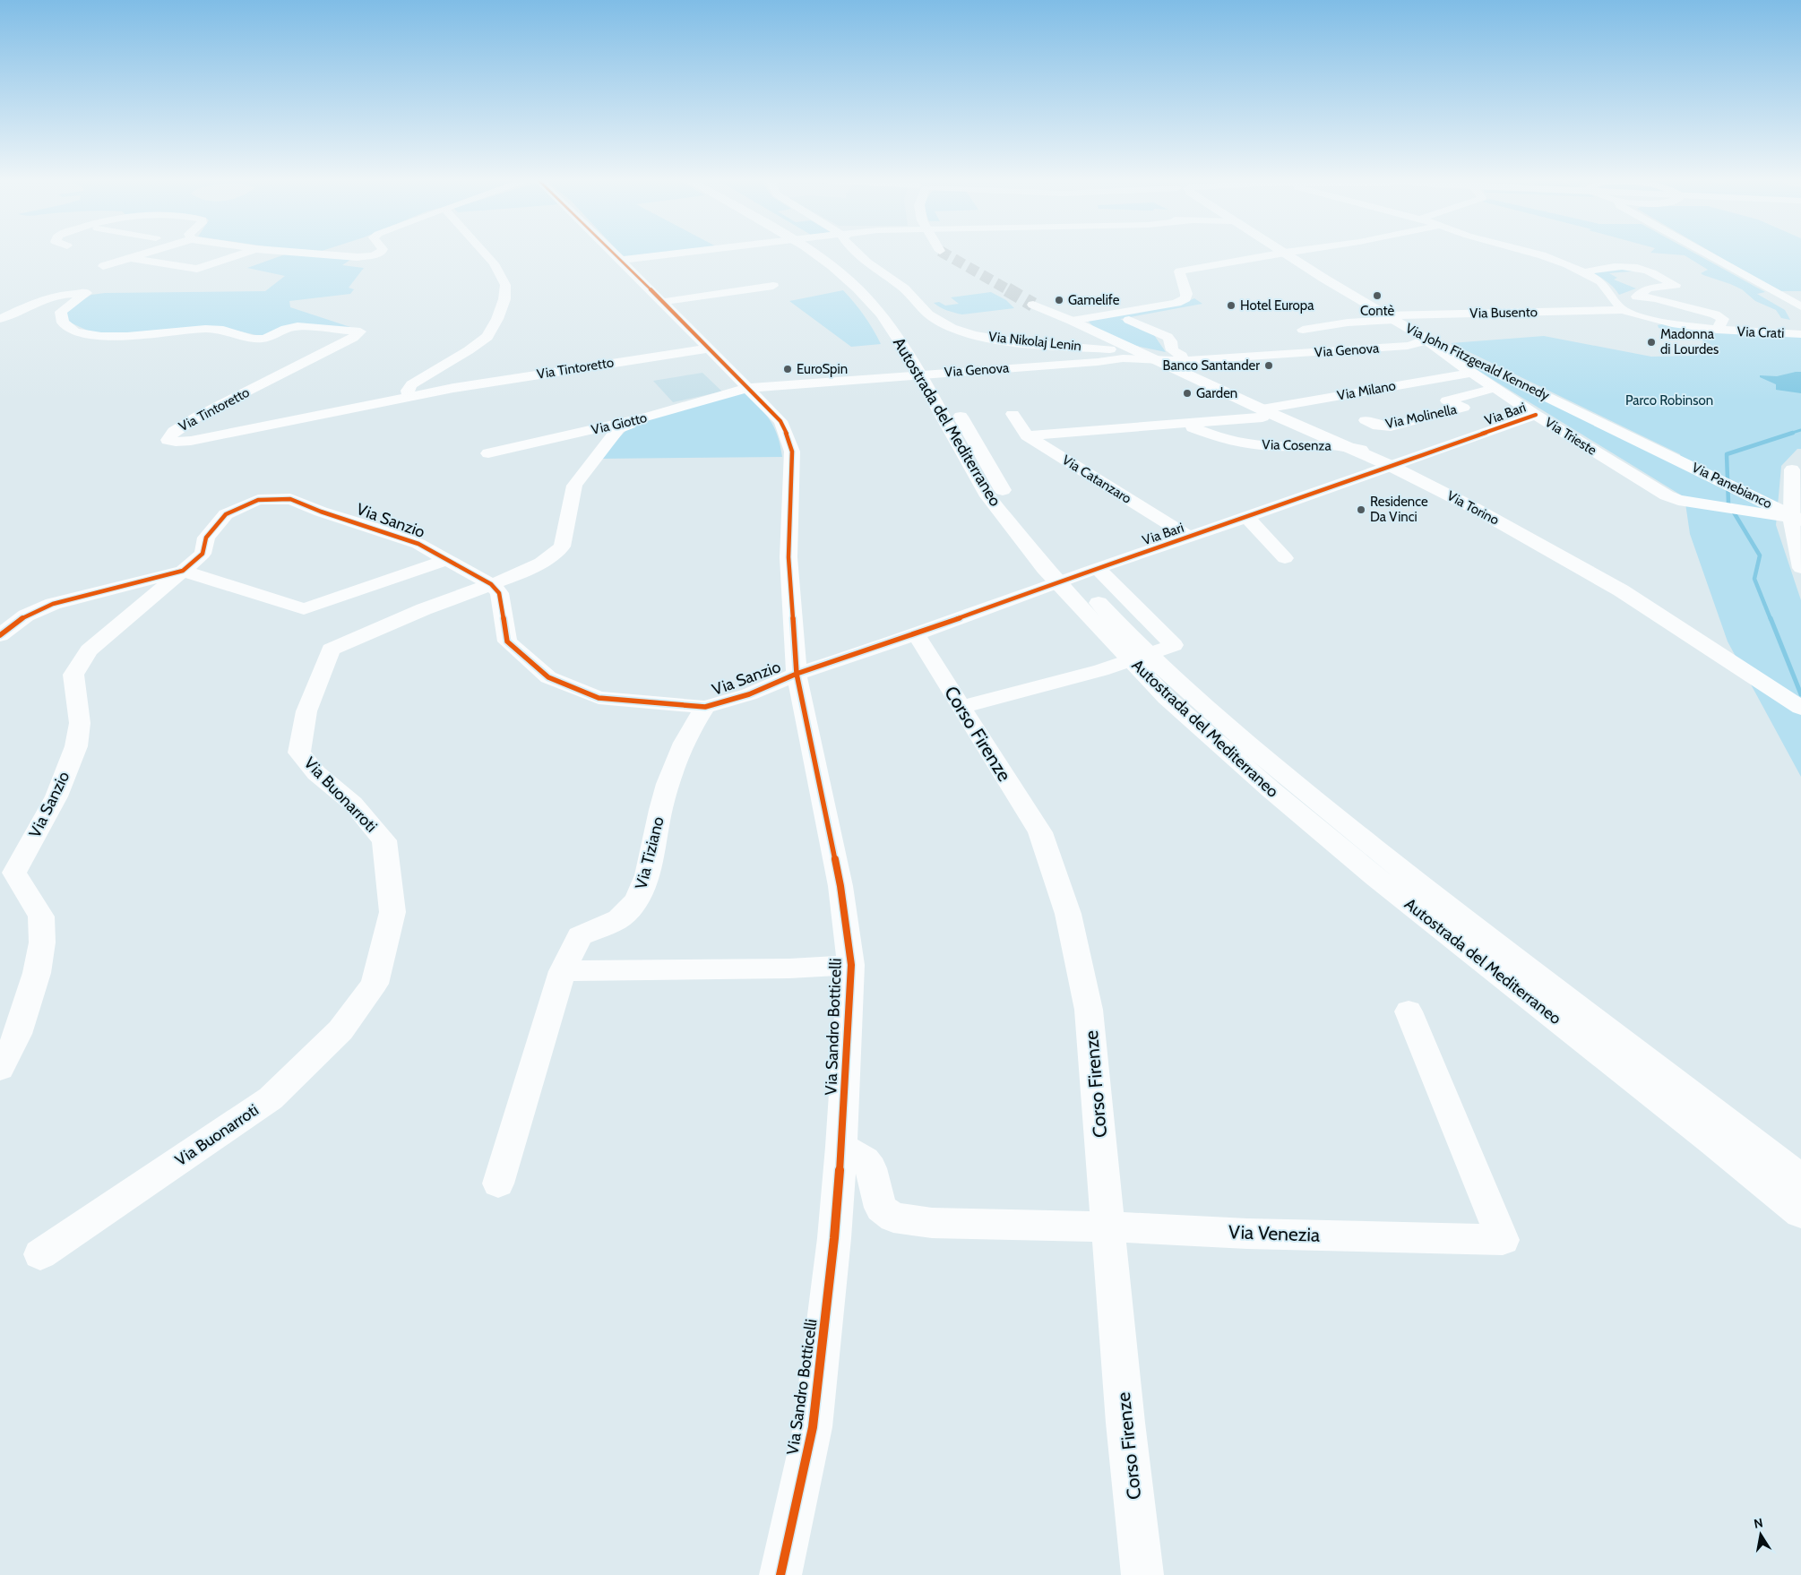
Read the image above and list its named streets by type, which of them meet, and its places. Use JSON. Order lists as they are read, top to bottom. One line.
{"streets":{"main road":["Via Nikolaj Lenin","Via John Fitzgerald Kennedy","Autostrada del Mediterraneo","Via Panebianco","Via Torino"],"street":["Via Busento","Via Crati","Via Genova","Via Tintoretto","Via Milano","Via Bari","Via Molinella","Via Giotto","Via Trieste","Via Cosenza","Via Catanzaro","Via Sanzio","Corso Firenze","Via Buonarroti","Via Tiziano","Via Sandro Botticelli","Via Venezia"]},"crossings":[["Via Busento","Via Crati"],["Via Busento","Via John Fitzgerald Kennedy"],["Via Nikolaj Lenin","Via Genova"],["Via Nikolaj Lenin","Via Torino"],["Via Genova","Via John Fitzgerald Kennedy"],["Via Genova","Via Giotto"],["Via Genova","Via Trieste"],["Via Genova","Via Torino"],["Via Genova","Via Sandro Botticelli"],["Via John Fitzgerald Kennedy","Via Trieste"],["Via John Fitzgerald Kennedy","Via Panebianco"],["Via Tintoretto","Via Sandro Botticelli"],["Via Milano","Via Trieste"],["Via Milano","Via Cosenza"],["Via Milano","Via Torino"],["Via Bari","Via Trieste"],["Via Bari","Via Cosenza"],["Via Bari","Via Catanzaro"],["Via Bari","Via Sanzio"],["Via Bari","Corso Firenze"],["Via Bari","Via Sandro Botticelli"],["Via Molinella","Via Trieste"],["Via Giotto","Via Buonarroti"],["Via Giotto","Via Sandro Botticelli"],["Via Trieste","Via Panebianco"],["Via Cosenza","Via Catanzaro"],["Via Cosenza","Via Torino"],["Via Sanzio","Via Buonarroti"],["Via Sanzio","Via Tiziano"],["Via Sanzio","Via Sandro Botticelli"],["Corso Firenze","Via Venezia"],["Via Sandro Botticelli","Via Venezia"]],"parks":["Parco Robinson"],"places":["Contè","Gamelife","Hotel Europa","Madonna di Lourdes","Banco Santander","EuroSpin","Garden","Residence Da Vinci"],"north":"top"}
